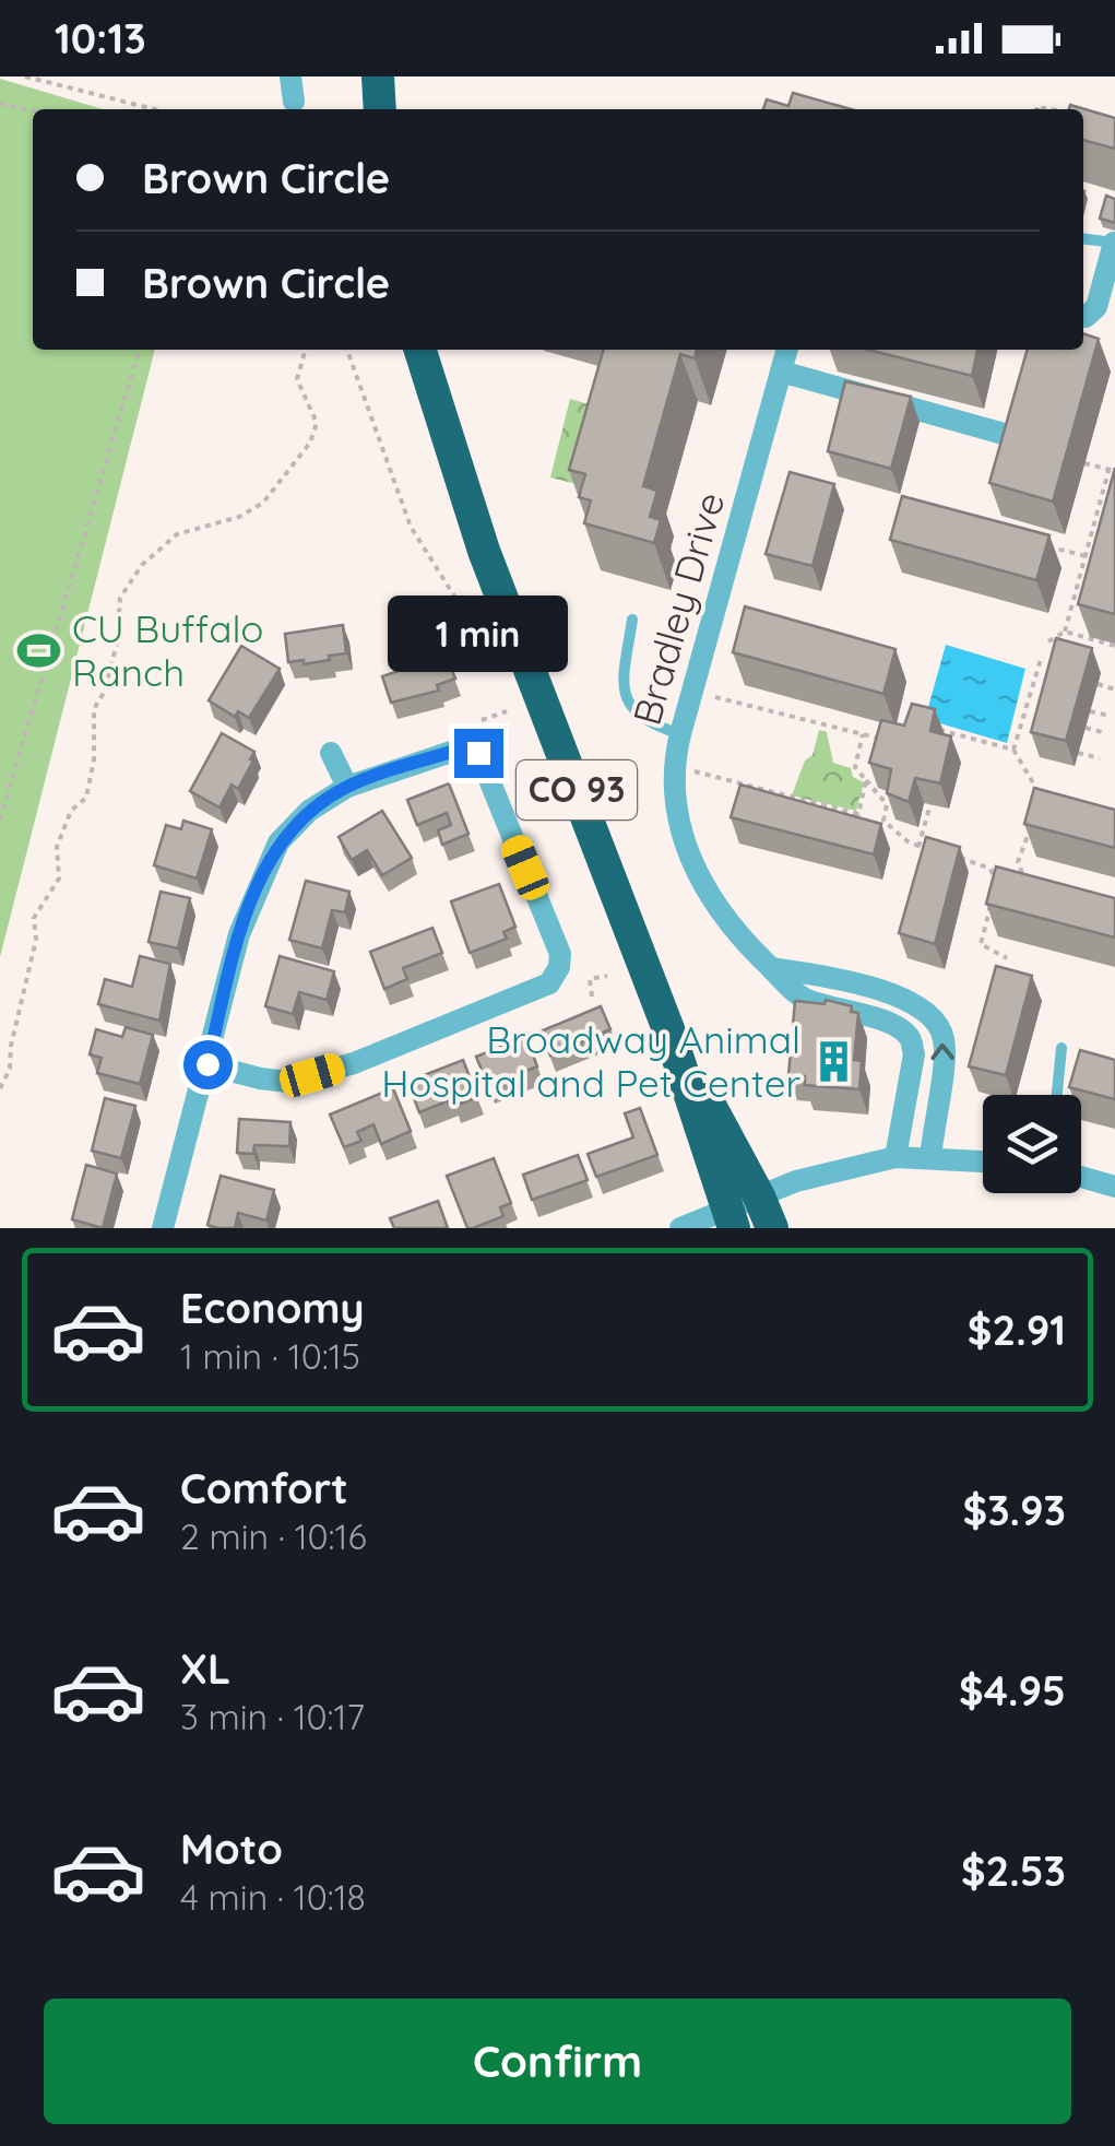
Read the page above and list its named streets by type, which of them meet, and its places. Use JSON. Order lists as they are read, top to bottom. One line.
{"streets":{"highway":["CO 93"],"street":["Bradley Drive"]},"places":{"sports":["CU Buffalo Ranch"],"building":["Broadway Animal Hospital and Pet Center"]},"page":{"status":"10:13","banner":["Brown Circle","Brown Circle"],"bubble":"1 min","list":[{"name":"Economy","note":"1 min · 10:15","value":"$2.91"},{"name":"Comfort","note":"2 min · 10:16","value":"$3.93"},{"name":"XL","note":"3 min · 10:17","value":"$4.95"},{"name":"Moto","note":"4 min · 10:18","value":"$2.53"}],"buttons":"Confirm"}}
